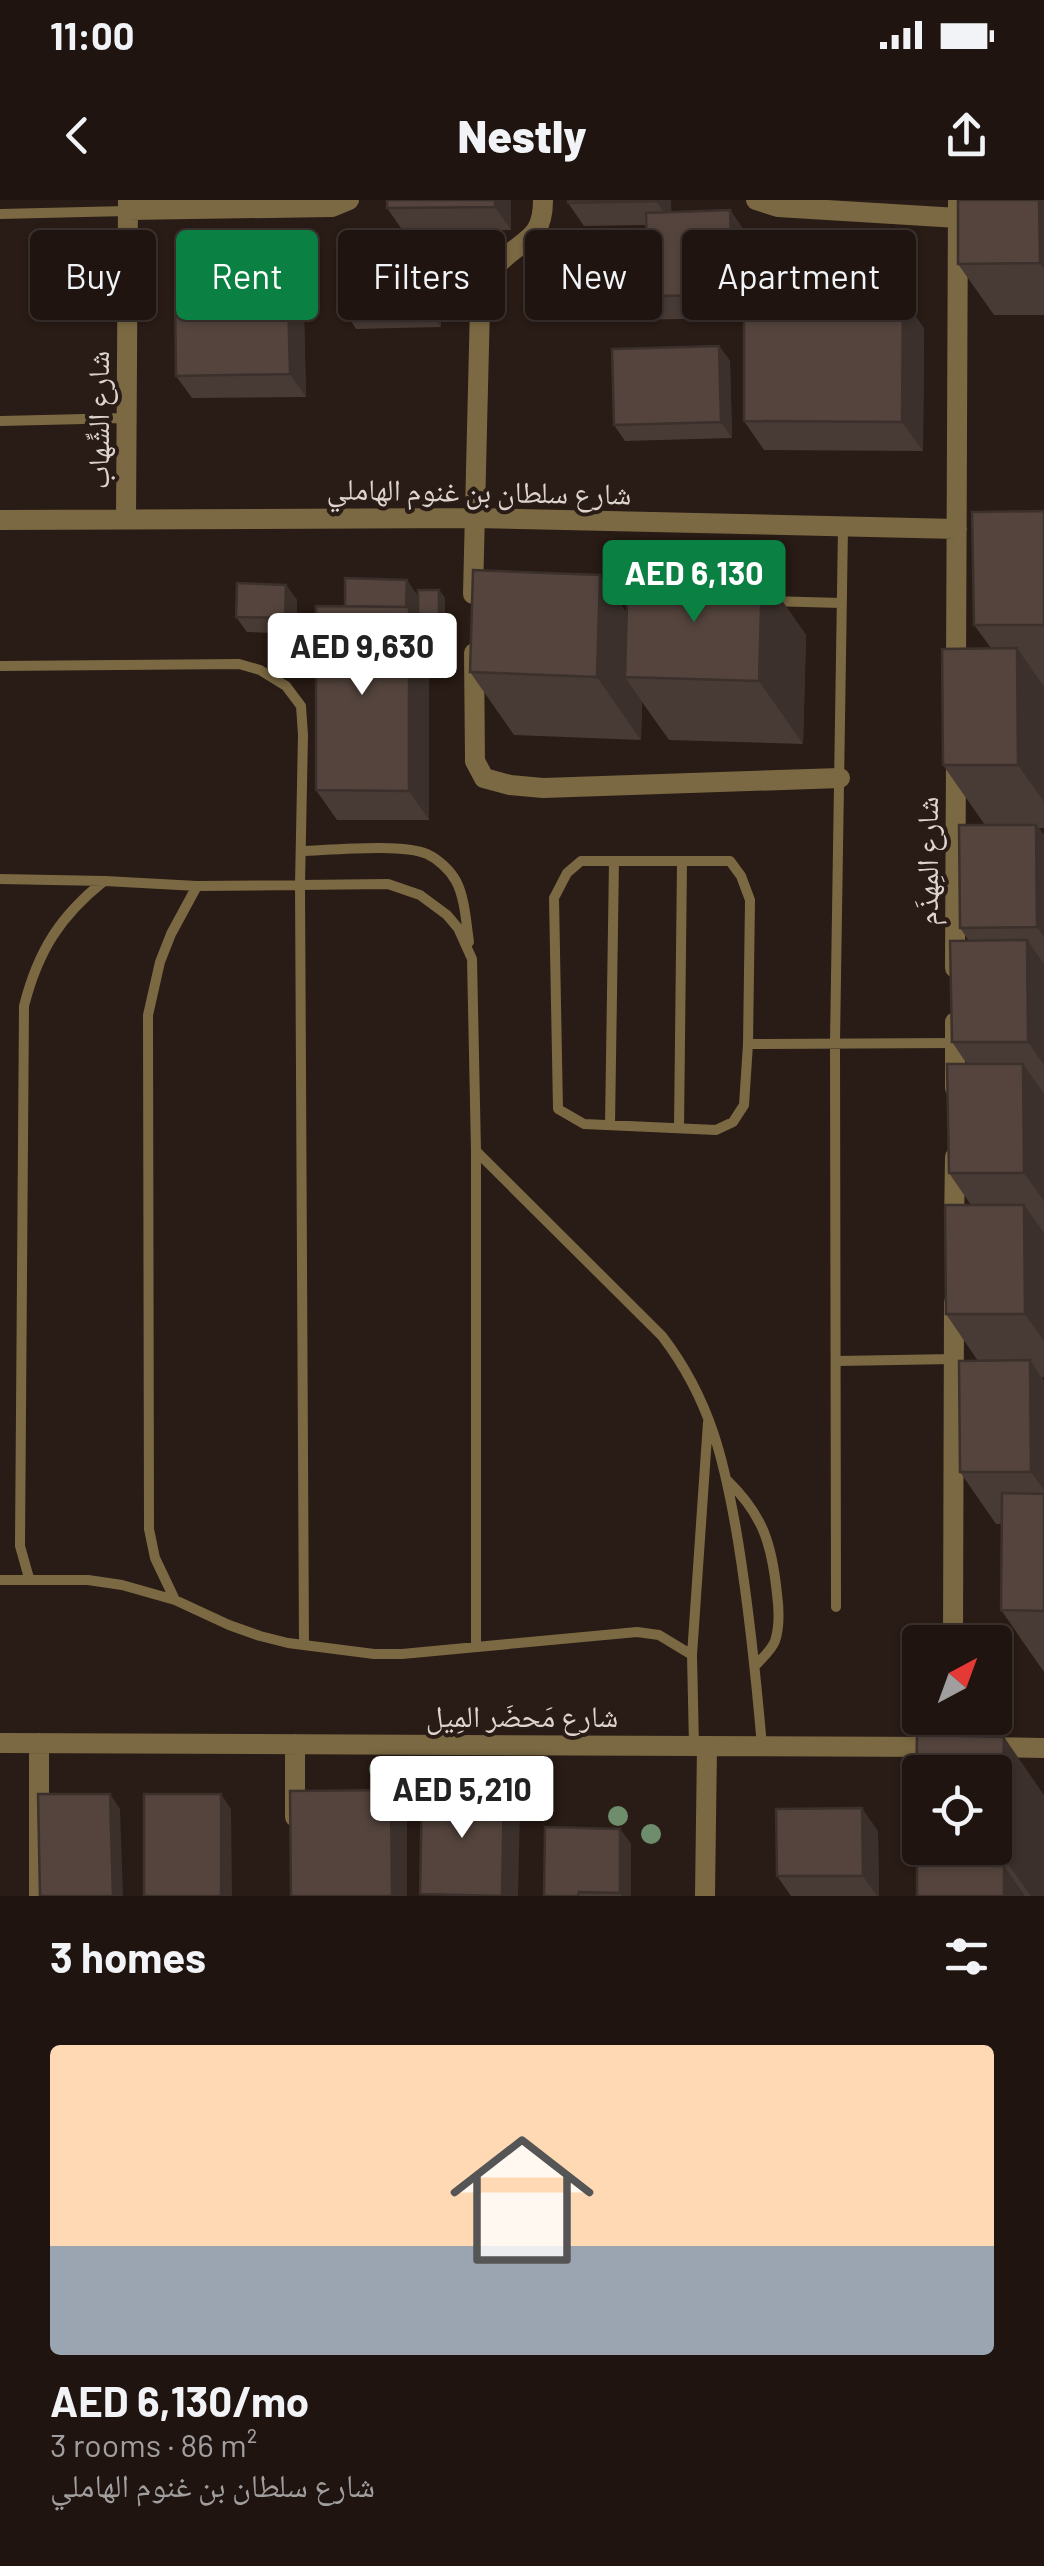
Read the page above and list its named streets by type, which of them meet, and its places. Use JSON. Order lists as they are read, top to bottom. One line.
{"streets":{"street":["شارع الشِّهاب","شارع سلطان بن غنوم الهاملي","شارع المِهذَم","شارع مَحضَر المِيل"]},"crossings":[["شارع الشِّهاب","شارع سلطان بن غنوم الهاملي"]],"north":"top right","page":{"status":"11:00","header":"Nestly","chip":["Buy","Rent","Filters","New","Apartment"],"price":["AED 6,130","AED 9,630","AED 5,210"],"heading":"3 homes","list":[{"name":"AED 6,130/mo","note":"3 rooms · 86 m² · شارع سلطان بن غنوم الهاملي"}]}}
